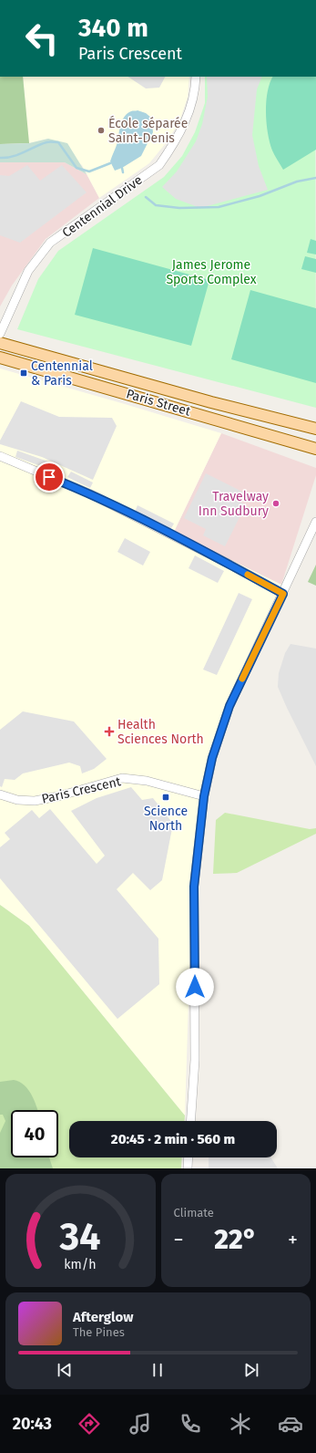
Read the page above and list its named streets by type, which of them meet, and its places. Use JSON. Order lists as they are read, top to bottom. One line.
{"streets":{"main road":["Paris Street"],"street":["Centennial Drive","Paris Crescent"]},"parks":["James Jerome Sports Complex"],"places":{"other":["École séparée Saint-Denis","Travelway Inn Sudbury"],"transit":["Centennial & Paris","Science North"],"health":["Health Sciences North"]},"page":{"turn":["340 m","Paris Crescent"],"limit":"40","trip":"20:45 · 2 min · 560 m","tile":"Climate","heat":["−","22°","+"],"song":["Afterglow","The Pines"],"tabs":"20:43","gauge":["34","km/h"]}}
